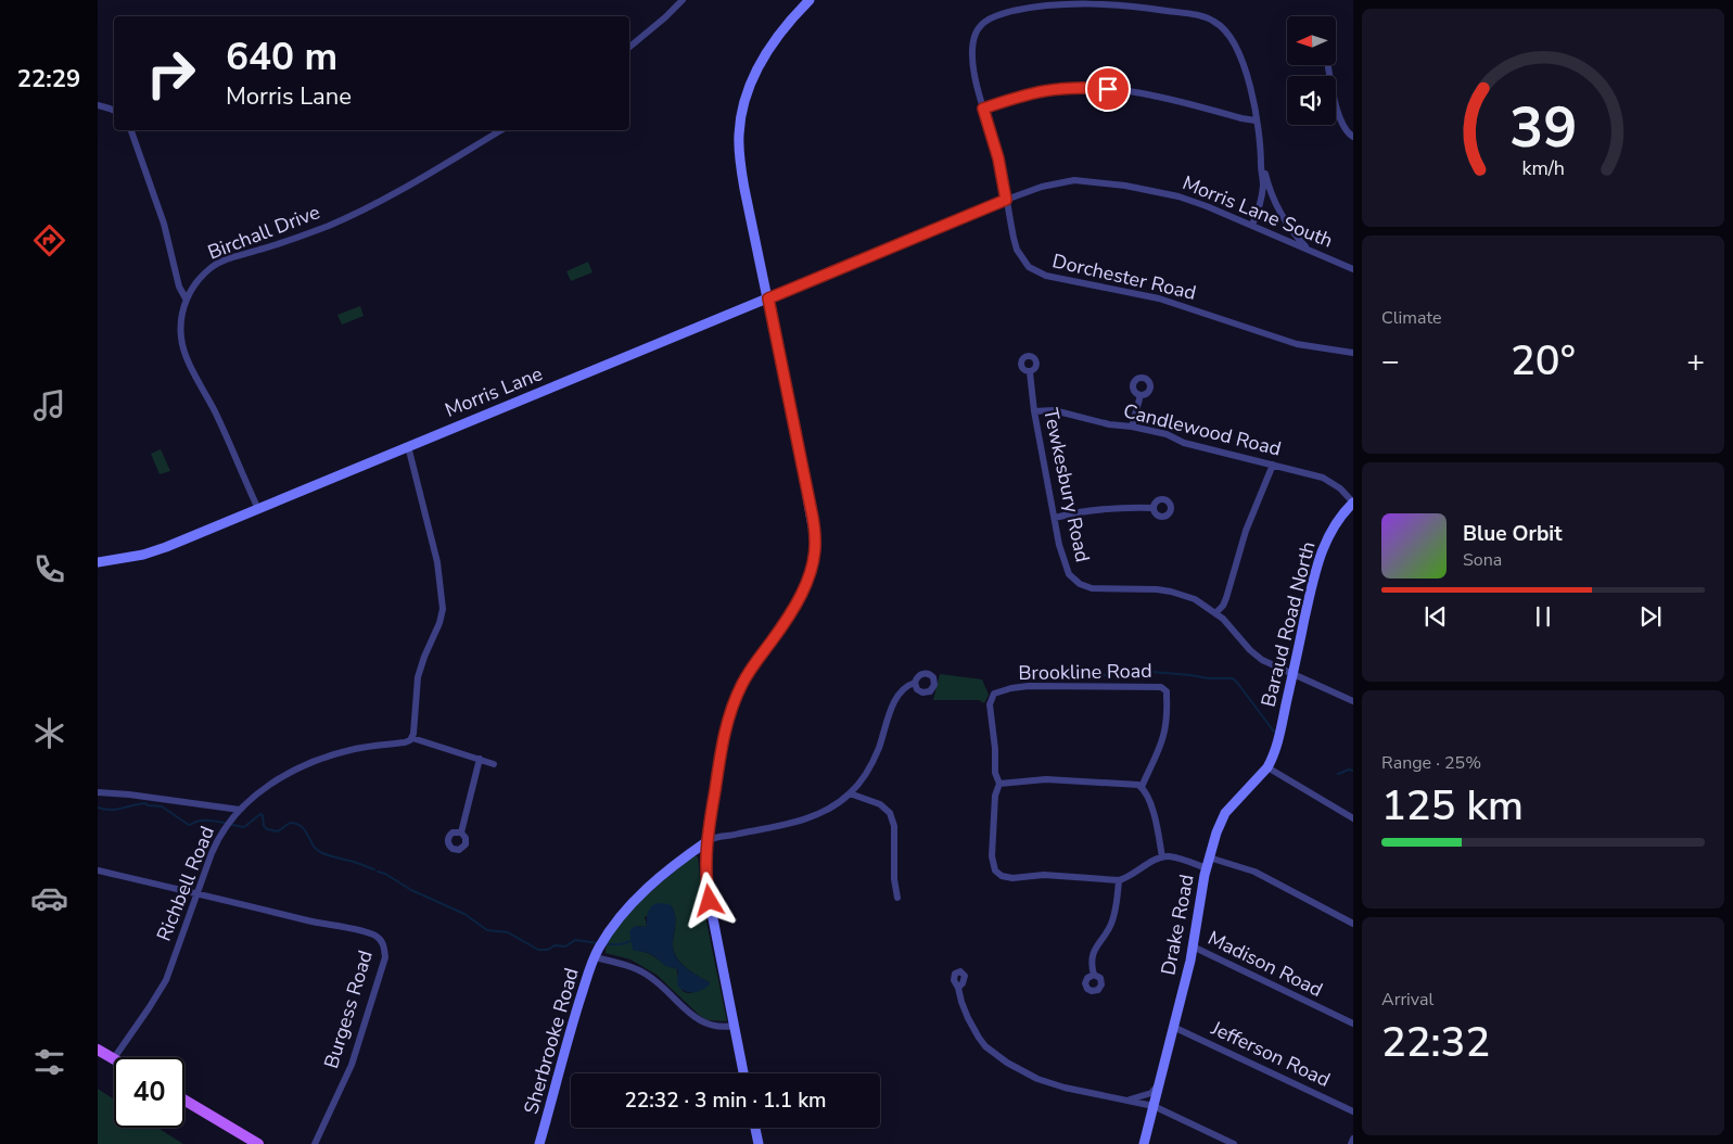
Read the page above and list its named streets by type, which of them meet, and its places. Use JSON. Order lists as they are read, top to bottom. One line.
{"streets":{"street":["Morris Lane South","Birchall Drive","Dorchester Road","Morris Lane","Candlewood Road","Tewkesbury Road","Baraud Road North","Brookline Road","Richbell Road","Drake Road","Madison Road","Burgess Road","Sherbrooke Road","Jefferson Road"]},"crossings":[["Morris Lane South","Dorchester Road"],["Morris Lane South","Morris Lane"],["Birchall Drive","Morris Lane"],["Candlewood Road","Tewkesbury Road"],["Candlewood Road","Baraud Road North"],["Tewkesbury Road","Baraud Road North"],["Baraud Road North","Drake Road"],["Richbell Road","Burgess Road"],["Drake Road","Madison Road"],["Drake Road","Jefferson Road"]],"north":"left","page":{"tabs":"22:29","turn":["640 m","Morris Lane"],"tile":["Climate",["Range · 25%","125 km"],["Arrival","22:32"]],"heat":["−","20°","+"],"song":["Blue Orbit","Sona"],"limit":"40","trip":"22:32 · 3 min · 1.1 km","gauge":["39","km/h"]}}
